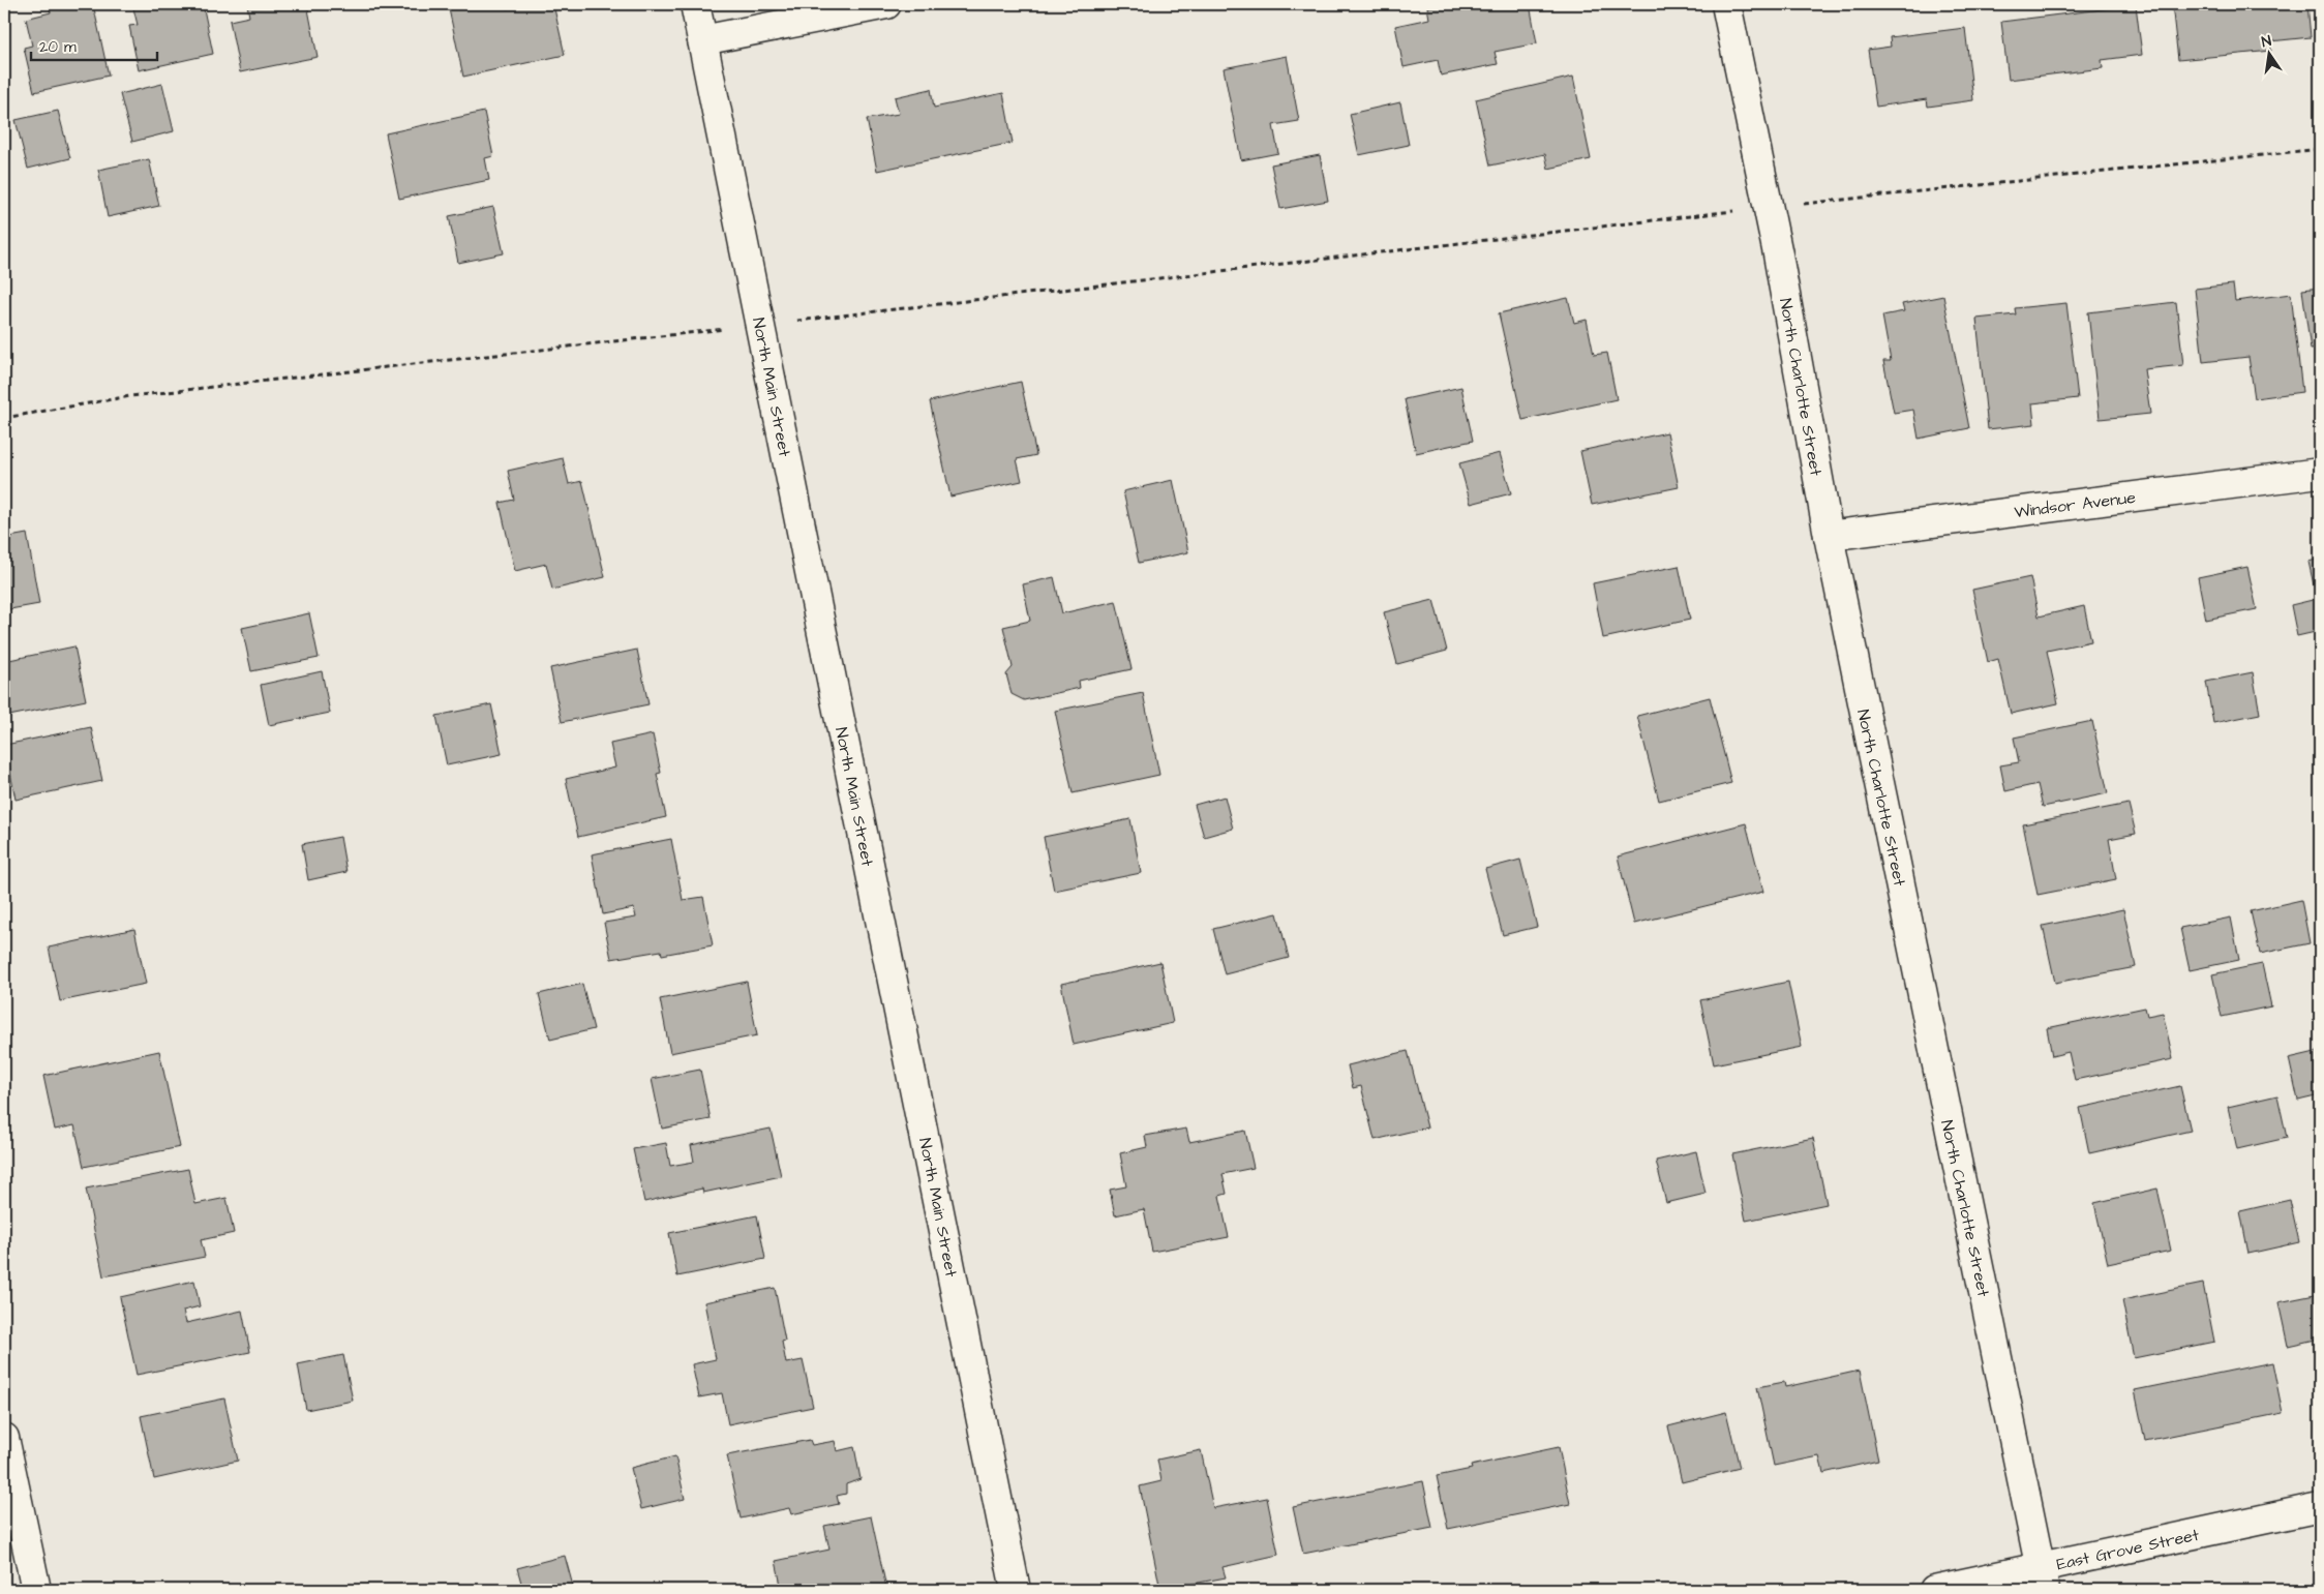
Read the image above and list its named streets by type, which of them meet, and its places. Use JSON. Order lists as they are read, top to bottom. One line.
{"streets":{"street":["North Main Street","North Charlotte Street","Windsor Avenue","East Grove Street"]},"crossings":[["North Charlotte Street","Windsor Avenue"],["North Charlotte Street","East Grove Street"]],"scale_bar":"20 m","north":"top"}
